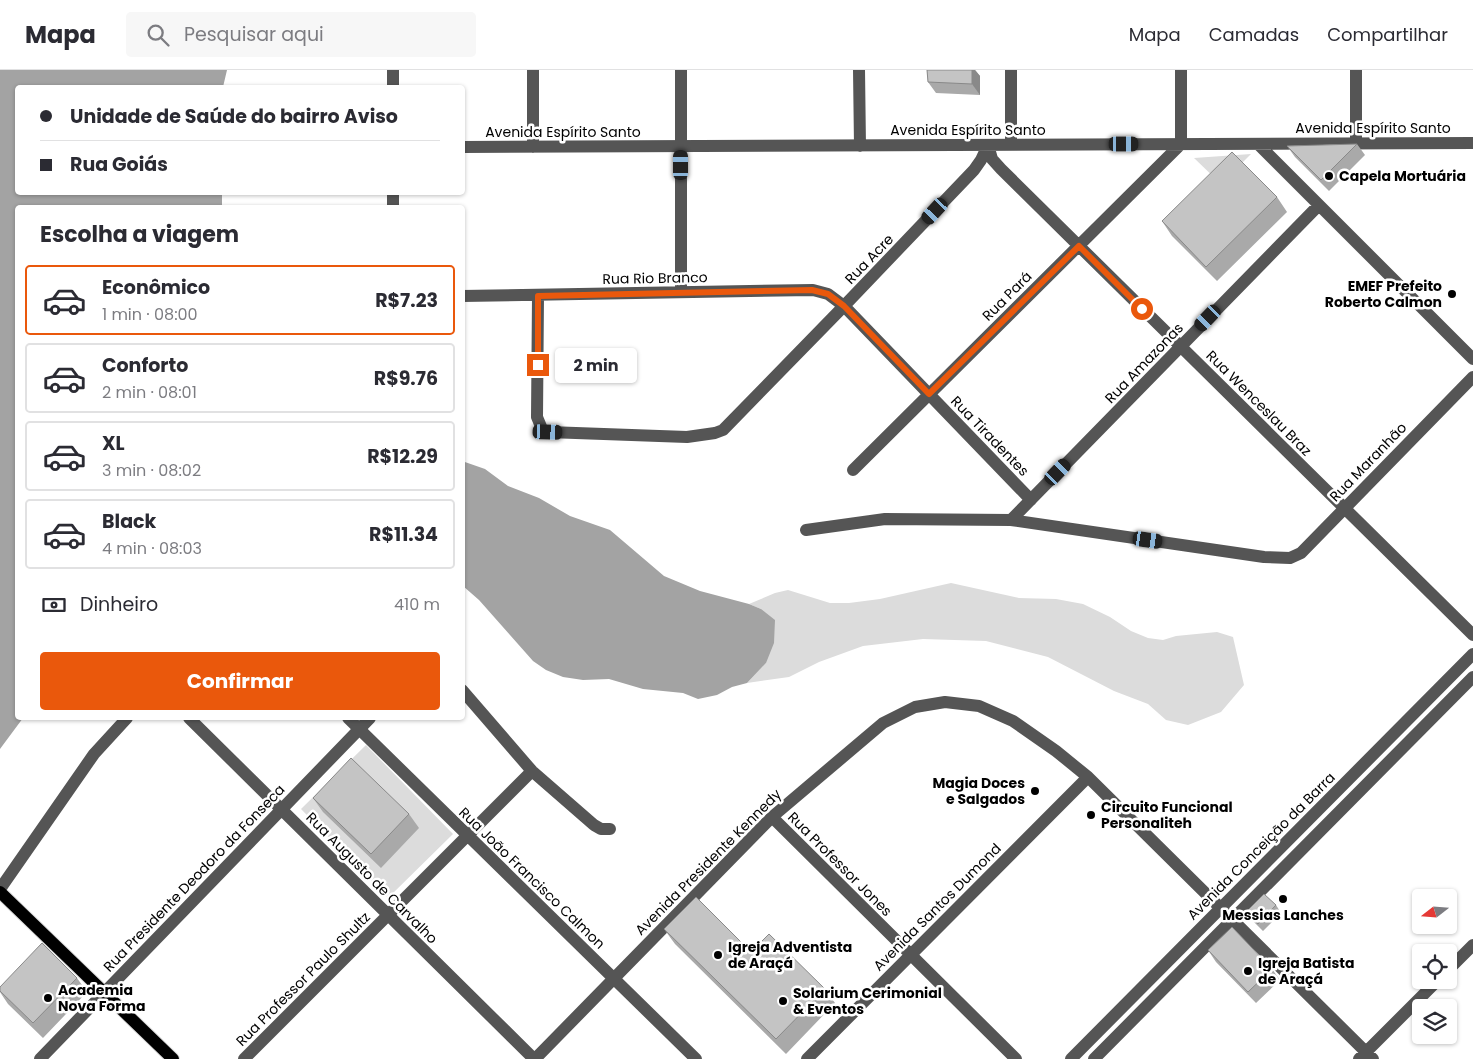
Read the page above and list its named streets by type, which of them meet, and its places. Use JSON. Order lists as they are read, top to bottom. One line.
{"streets":{"street":["Avenida Espírito Santo","Rua Acre","Rua Rio Branco","Rua Pará","Rua Amazonas","Rua Wenceslau Braz","Rua Tiradentes","Rua Maranhão","Avenida Conceição da Barra","Avenida Presidente Kennedy","Rua Professor Jones","Rua Presidente Deodoro da Fonseca","Rua Augusto de Carvalho","Rua João Francisco Calmon","Avenida Santos Dumond","Rua Professor Paulo Shultz"]},"crossings":[["Avenida Espírito Santo","Rua Acre"],["Avenida Espírito Santo","Rua Pará"],["Avenida Espírito Santo","Rua Wenceslau Braz"],["Rua Acre","Rua Rio Branco"],["Rua Acre","Rua Wenceslau Braz"],["Rua Acre","Rua Tiradentes"],["Rua Rio Branco","Rua Tiradentes"],["Rua Pará","Rua Wenceslau Braz"],["Rua Pará","Rua Tiradentes"],["Rua Amazonas","Rua Wenceslau Braz"],["Rua Amazonas","Rua Tiradentes"],["Rua Amazonas","Rua Maranhão"],["Rua Wenceslau Braz","Rua Maranhão"],["Avenida Conceição da Barra","Avenida Presidente Kennedy"],["Avenida Presidente Kennedy","Rua Professor Jones"],["Avenida Presidente Kennedy","Rua Augusto de Carvalho"],["Avenida Presidente Kennedy","Rua João Francisco Calmon"],["Avenida Presidente Kennedy","Avenida Santos Dumond"],["Rua Professor Jones","Avenida Santos Dumond"],["Rua Presidente Deodoro da Fonseca","Rua Augusto de Carvalho"],["Rua Presidente Deodoro da Fonseca","Rua João Francisco Calmon"],["Rua Augusto de Carvalho","Rua Professor Paulo Shultz"],["Rua João Francisco Calmon","Rua Professor Paulo Shultz"]],"places":["Capela Mortuária","EMEF Prefeito Roberto Calmon","Magia Doces e Salgados","Circuito Funcional Personaliteh","Messias Lanches","Igreja Adventista de Araçá","Igreja Batista de Araçá","Academia Nova Forma","Solarium Cerimonial & Eventos"],"north":"left","page":{"header":"Mapa","search":"Pesquisar aqui","nav":["Mapa","Camadas","Compartilhar"],"banner":["Unidade de Saúde do bairro Aviso","Rua Goiás"],"heading":"Escolha a viagem","list":[{"name":"Econômico","note":"1 min · 08:00","value":"R$7.23"},{"name":"Conforto","note":"2 min · 08:01","value":"R$9.76"},{"name":"XL","note":"3 min · 08:02","value":"R$12.29"},{"name":"Black","note":"4 min · 08:03","value":"R$11.34"}],"bubble":"2 min","pay":["Dinheiro","410 m"],"buttons":"Confirmar"}}
